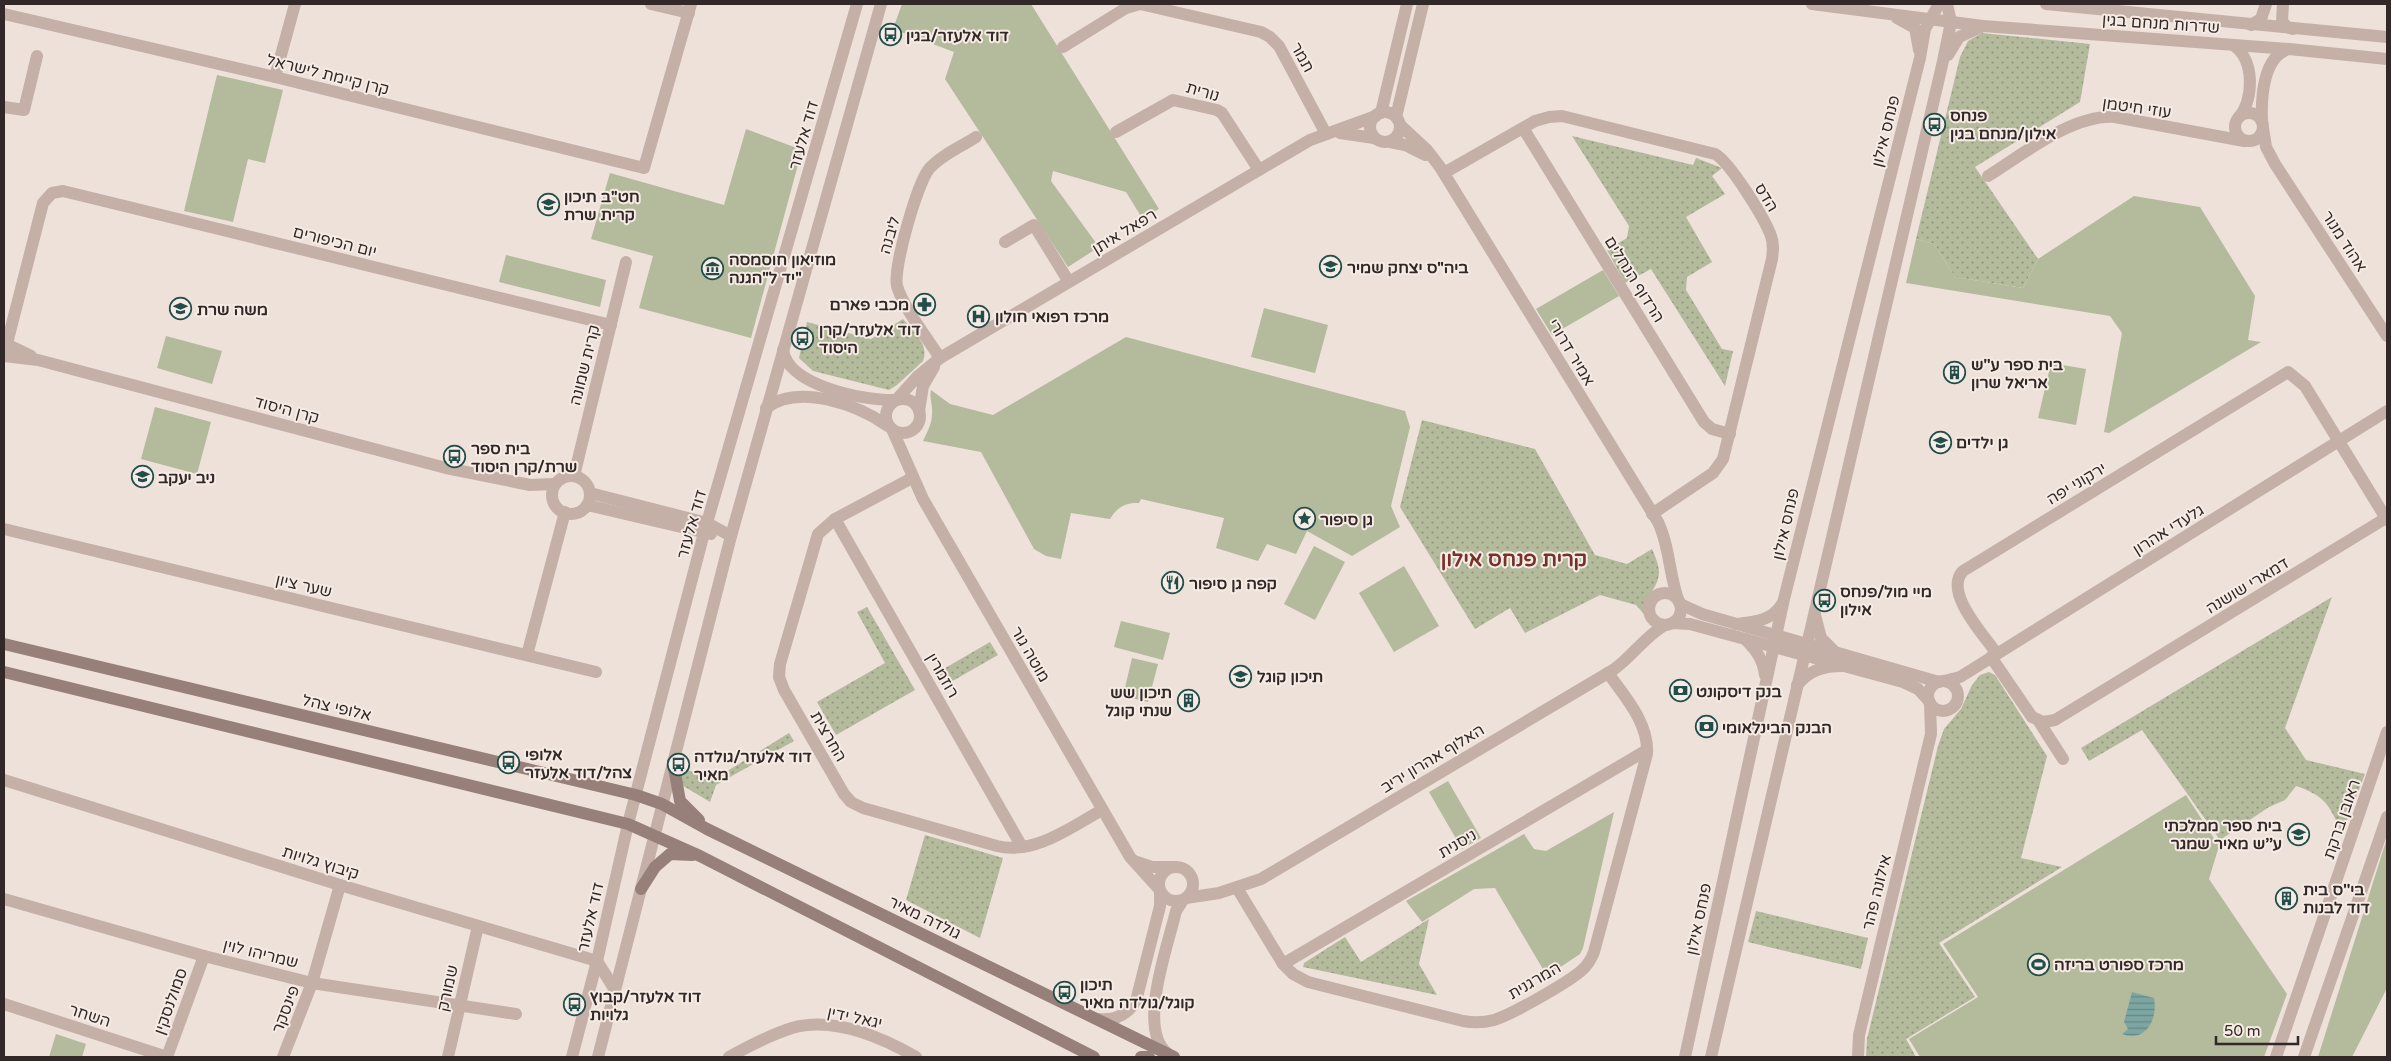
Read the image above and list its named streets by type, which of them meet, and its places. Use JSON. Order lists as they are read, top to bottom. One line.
{"streets":{"main road":["אלופי צהל","גולדה מאיר"],"street":["שדרות מנחם בגין","תמר","קרן קיימת לישראל","נורית","עוזי חיטמן","פנחס אילון","דוד אלעזר","הדס","רפאל איתן","ליבנה","יום הכיפורים","אהוד מנור","הרדוף הנחלים","אמיר דרורי","קרית שמונה","קרן היסוד","ירקוני יפה","גלעדי אהרון","שער ציון","דמארי שושנה","מוטה גור","רוזמרין","החרצית","האלוף אהרון יריב","ראובן ברקת","ניסנית","קיבוץ גלויות","אילונה פהר","שמריהו לוין","המרגנית","שמורק","סמולנסקין","פינסקר","השחר","יגאל ידין"]},"crossings":[["שדרות מנחם בגין","פנחס אילון"],["שדרות מנחם בגין","אהוד מנור"],["תמר","רפאל איתן"],["נורית","רפאל איתן"],["עוזי חיטמן","אהוד מנור"],["דוד אלעזר","אלופי צהל"],["דוד אלעזר","קיבוץ גלויות"],["הדס","הרדוף הנחלים"],["הדס","אמיר דרורי"],["רפאל איתן","ליבנה"],["רפאל איתן","אמיר דרורי"],["רפאל איתן","מוטה גור"],["יום הכיפורים","קרית שמונה"],["יום הכיפורים","קרן היסוד"],["אמיר דרורי","האלוף אהרון יריב"],["קרית שמונה","קרן היסוד"],["ירקוני יפה","גלעדי אהרון"],["ירקוני יפה","דמארי שושנה"],["גלעדי אהרון","דמארי שושנה"],["גלעדי אהרון","אילונה פהר"],["מוטה גור","החרצית"],["מוטה גור","האלוף אהרון יריב"],["רוזמרין","החרצית"],["אלופי צהל","גולדה מאיר"],["האלוף אהרון יריב","המרגנית"],["ניסנית","המרגנית"],["קיבוץ גלויות","שמורק"],["קיבוץ גלויות","פינסקר"],["שמריהו לוין","שמורק"],["שמריהו לוין","סמולנסקין"],["שמריהו לוין","פינסקר"],["סמולנסקין","השחר"]],"districts":["קרית פנחס אילון"],"places":{"bus stop":["דוד אלעזר/בגין","פנחס אילון/מנחם בגין","דוד אלעזר/קרן היסוד","בית ספר שרת/קרן היסוד","מיי מול/פנחס אילון","אלופי צהל/דוד אלעזר","דוד אלעזר/גולדה מאיר","תיכון קוגל/גולדה מאיר","דוד אלעזר/קבוץ גלויות"],"school or university":["חט\"ב תיכון קרית שרת","ביה\"ס יצחק שמיר","משה שרת","גן ילדים","ניב יעקב","תיכון קוגל","בית ספר ממלכתי ע’’ש מאיר שמגר"],"museum":["מוזיאון חוסמסה יד ל\"הגנה\""],"pharmacy":["מכבי פארם"],"hospital":["מרכז רפואי חולון"],"building":["בית ספר ע''ש אריאל שרון","תיכון שש שנתי קוגל","בי''ס בית דוד לבנות"],"place":["גן סיפור"],"restaurant":["קפה גן סיפור"],"bank":["בנק דיסקונט","הבנק הבינלאומי"],"sports":["מרכז ספורט בריזה"]},"scale_bar":"50 m"}
